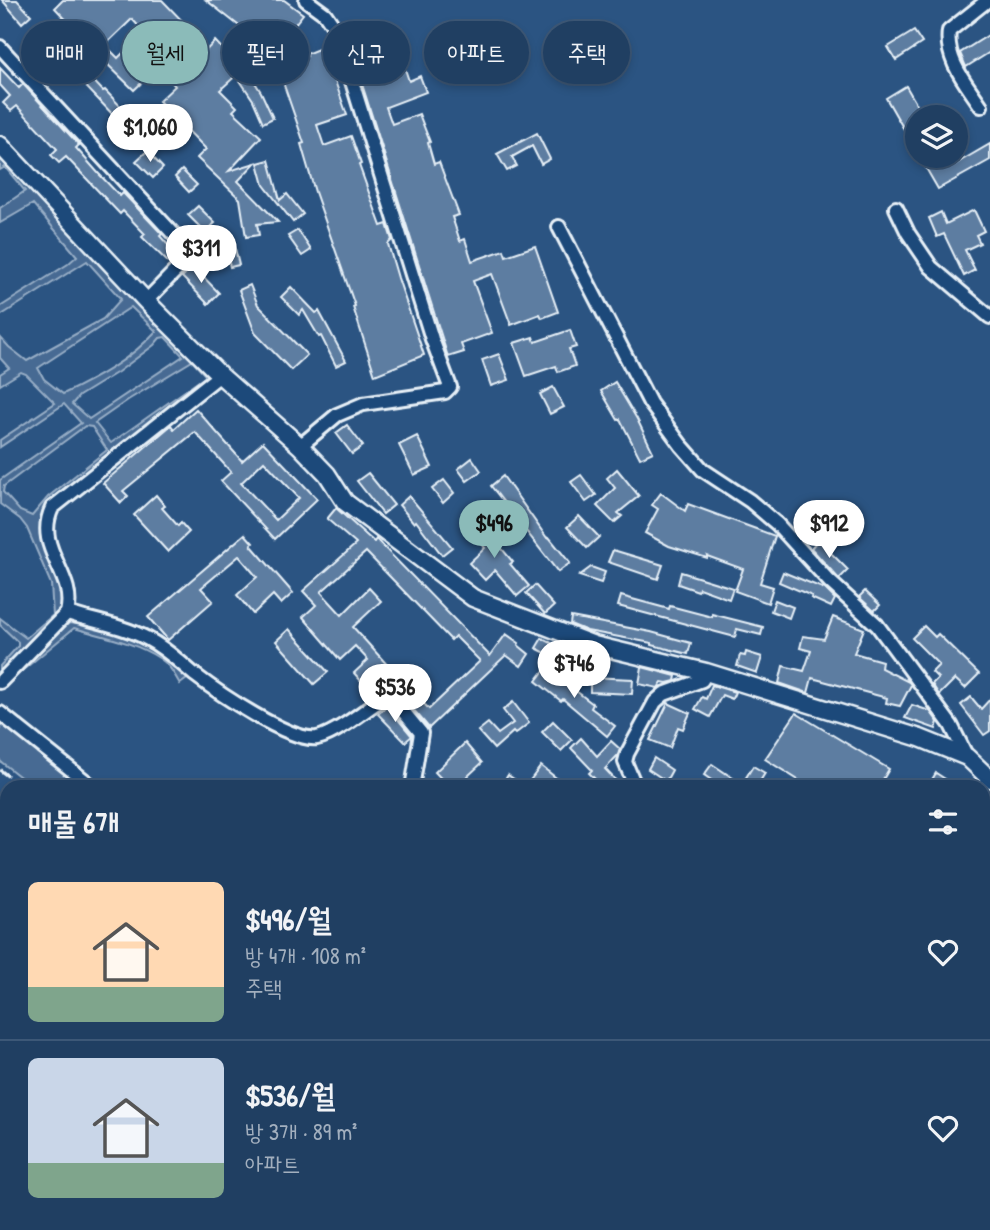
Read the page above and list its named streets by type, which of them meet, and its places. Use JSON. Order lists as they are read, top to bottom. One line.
{"page":{"chip":["매매","월세","필터","신규","아파트","주택"],"price":["$1,060","$311","$496","$912","$746","$536"],"heading":"매물 6개","list":[{"name":"$496/월","note":"방 4개 · 108 m² · 주택"},{"name":"$536/월","note":"방 3개 · 89 m² · 아파트"}]}}
